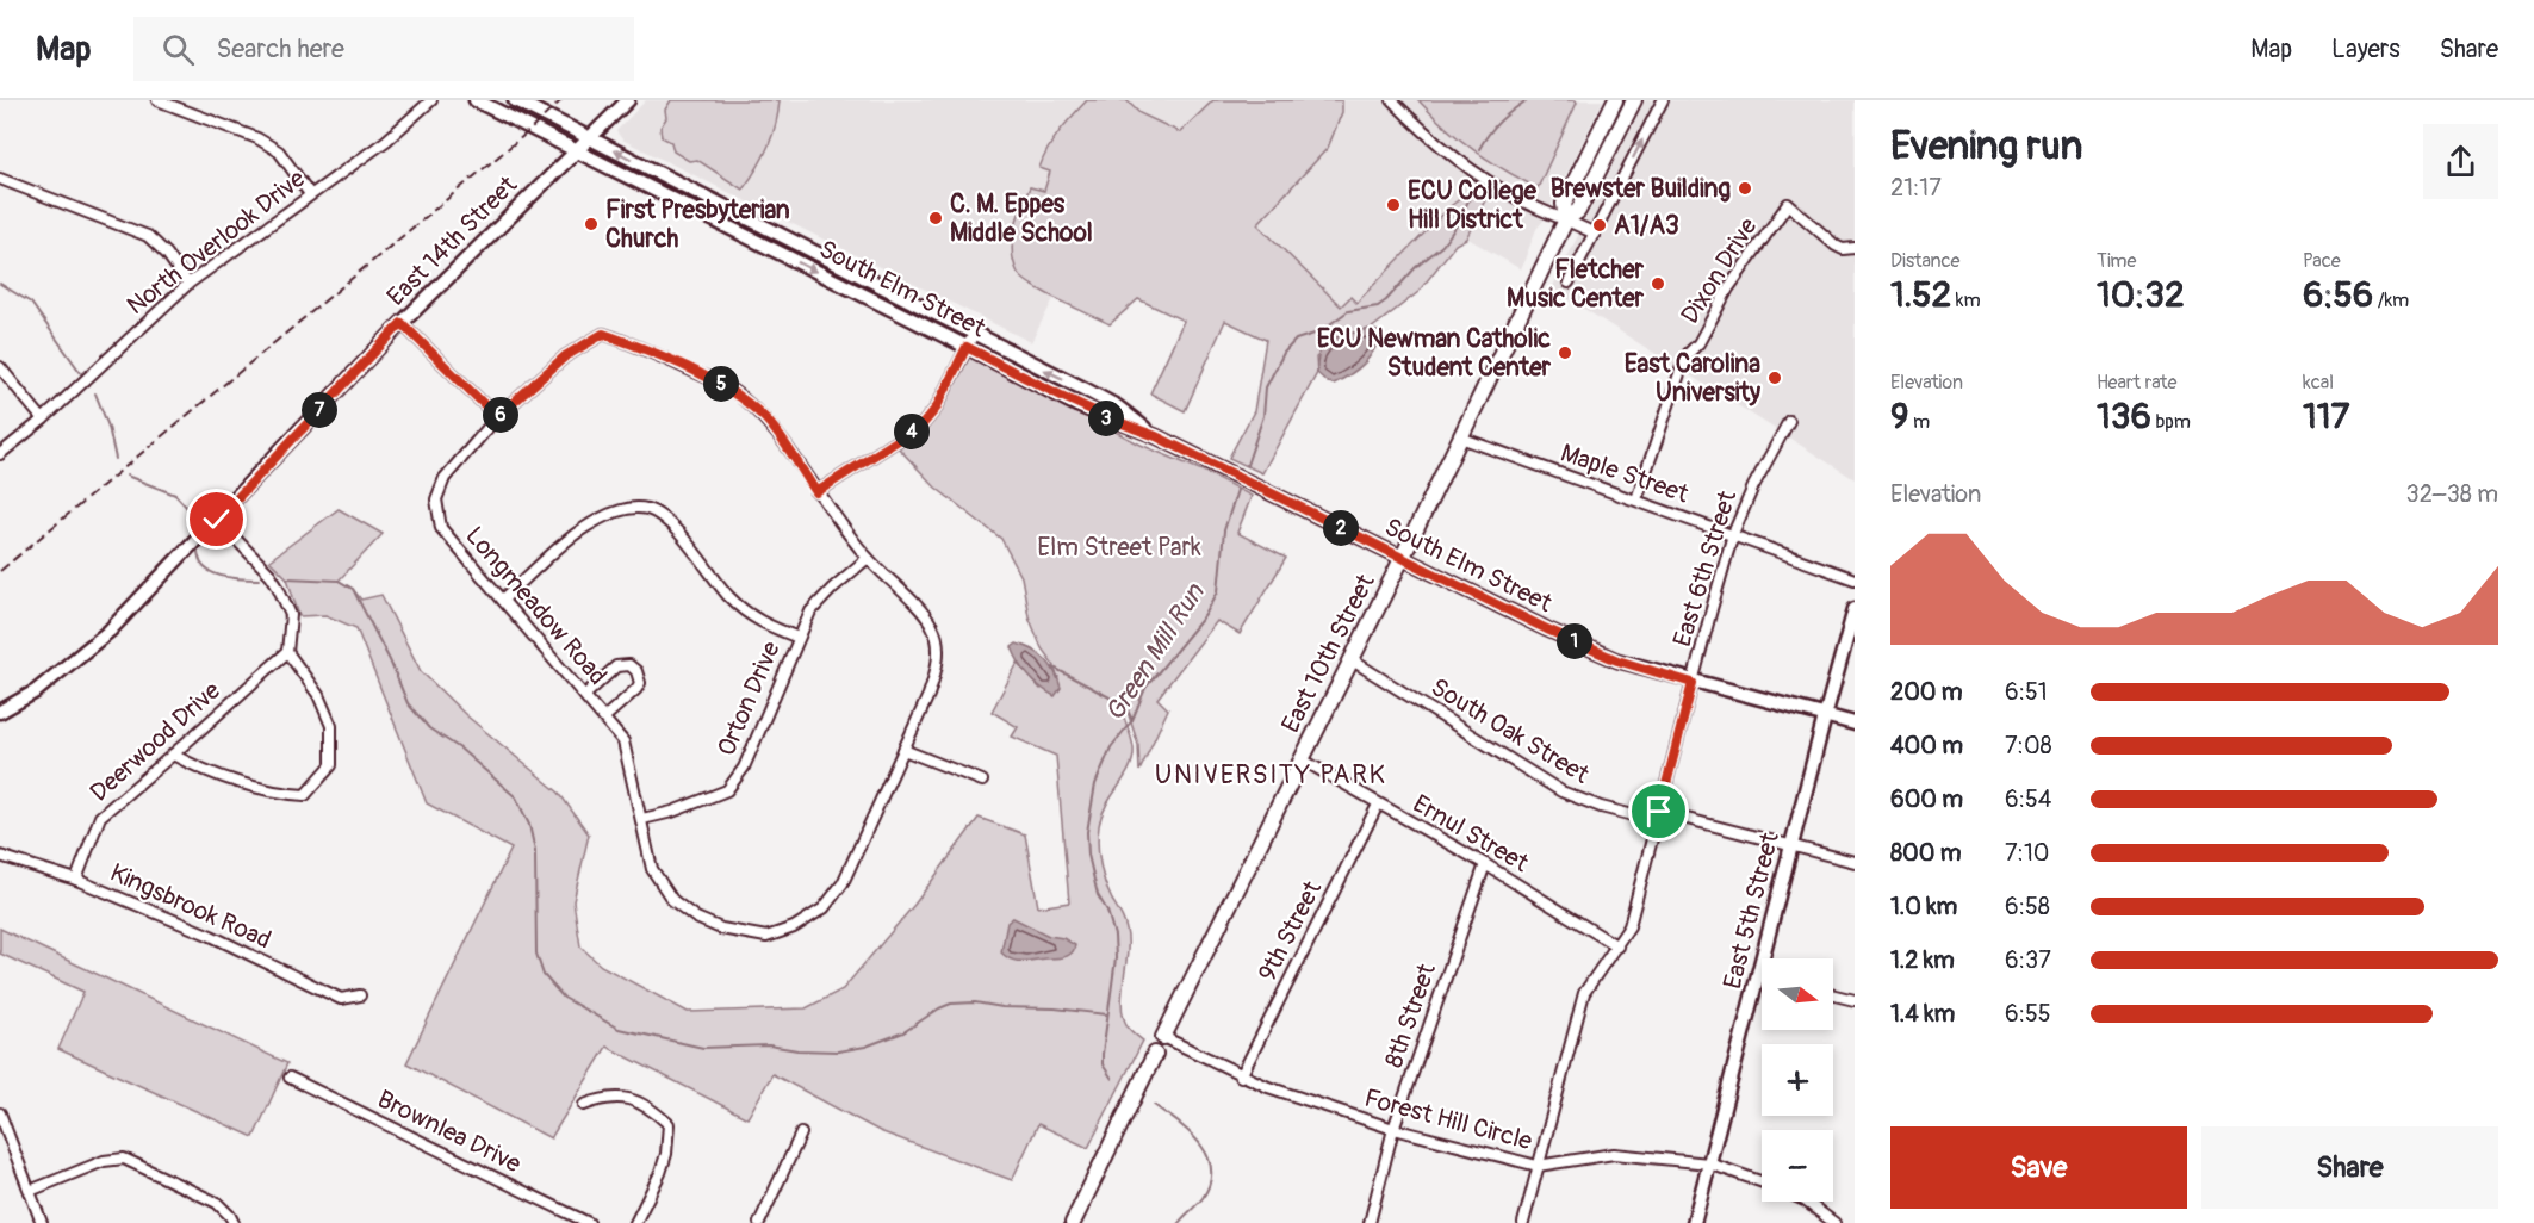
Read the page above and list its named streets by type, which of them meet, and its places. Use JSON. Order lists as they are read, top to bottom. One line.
{"streets":{"main road":["East 10th Street"],"street":["East 14th Street","North Overlook Drive","Dixon Drive","South Elm Street","Maple Street","East 6th Street","Longmeadow Road","Orton Drive","South Oak Street","Deerwood Drive","Ernul Street","Kingsbrook Road","East 5th Street","9th Street","8th Street","Forest Hill Circle","Brownlea Drive"]},"crossings":[["East 14th Street","South Elm Street"],["Dixon Drive","Maple Street"],["South Elm Street","East 6th Street"],["South Elm Street","East 10th Street"],["South Elm Street","East 5th Street"],["Maple Street","East 6th Street"],["Maple Street","East 10th Street"],["East 6th Street","South Oak Street"],["East 6th Street","Ernul Street"],["East 6th Street","Forest Hill Circle"],["Longmeadow Road","Orton Drive"],["East 10th Street","South Oak Street"],["East 10th Street","Ernul Street"],["East 10th Street","Forest Hill Circle"],["South Oak Street","East 5th Street"],["Deerwood Drive","Kingsbrook Road"],["Ernul Street","9th Street"],["Ernul Street","8th Street"],["East 5th Street","Forest Hill Circle"],["9th Street","Forest Hill Circle"],["8th Street","Forest Hill Circle"]],"districts":["UNIVERSITY PARK"],"water":["Green Mill Run"],"parks":["Elm Street Park"],"places":["Brewster Building","ECU College Hill District","C. M. Eppes Middle School","First Presbyterian Church","A1/A3","Fletcher Music Center","ECU Newman Catholic Student Center","East Carolina University"],"north":"right","page":{"header":"Map","search":"Search here","nav":["Map","Layers","Share"],"heading":["Evening run","21:17"],"stats":[["Distance","1.52 km"],["Time","10:32"],["Pace","6:56 /km"],["Elevation","9 m"],["Heart rate","136 bpm"],["kcal","117"]],"pins":["5","7","6","3","4","2","1"],"chart":["Elevation","32–38 m"],"list":[{"name":"200 m","note":"6:51"},{"name":"400 m","note":"7:08"},{"name":"600 m","note":"6:54"},{"name":"800 m","note":"7:10"},{"name":"1.0 km","note":"6:58"},{"name":"1.2 km","note":"6:37"},{"name":"1.4 km","note":"6:55"}],"map_buttons":["+","−"],"buttons":["Save","Share"]}}
